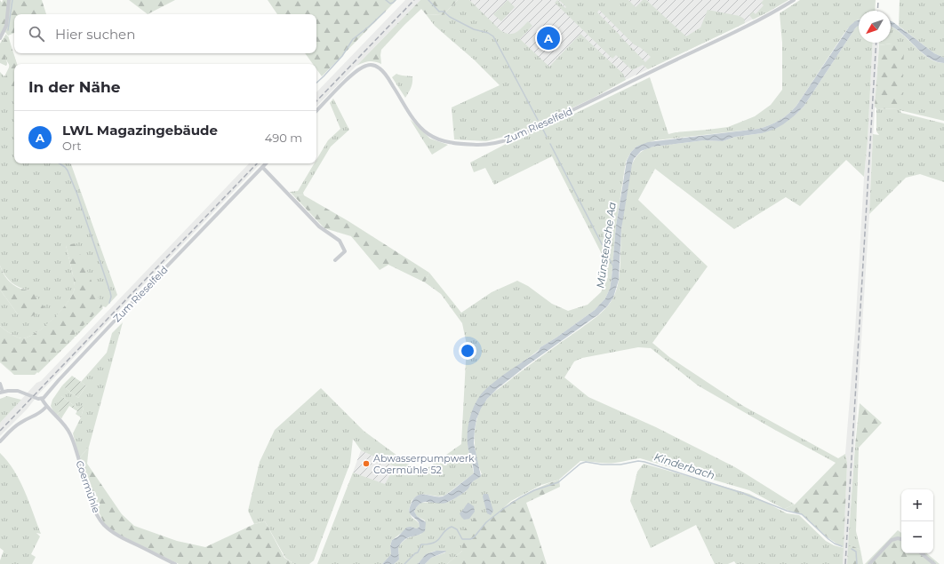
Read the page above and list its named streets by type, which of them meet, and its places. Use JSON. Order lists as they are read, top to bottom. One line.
{"streets":{"street":["Zum Rieselfeld","Coermühle"]},"crossings":[["Zum Rieselfeld","Coermühle"]],"water":["Münstersche Aa","Kinderbach"],"places":["Abwasserpumpwerk Coermühle 52"],"north":"bottom left","page":{"search":"Hier suchen","pins":"A","heading":"In der Nähe","list":[{"mark":"A","name":"LWL Magazingebäude","note":"Ort","value":"490 m"}],"map_buttons":["+","−"]}}
